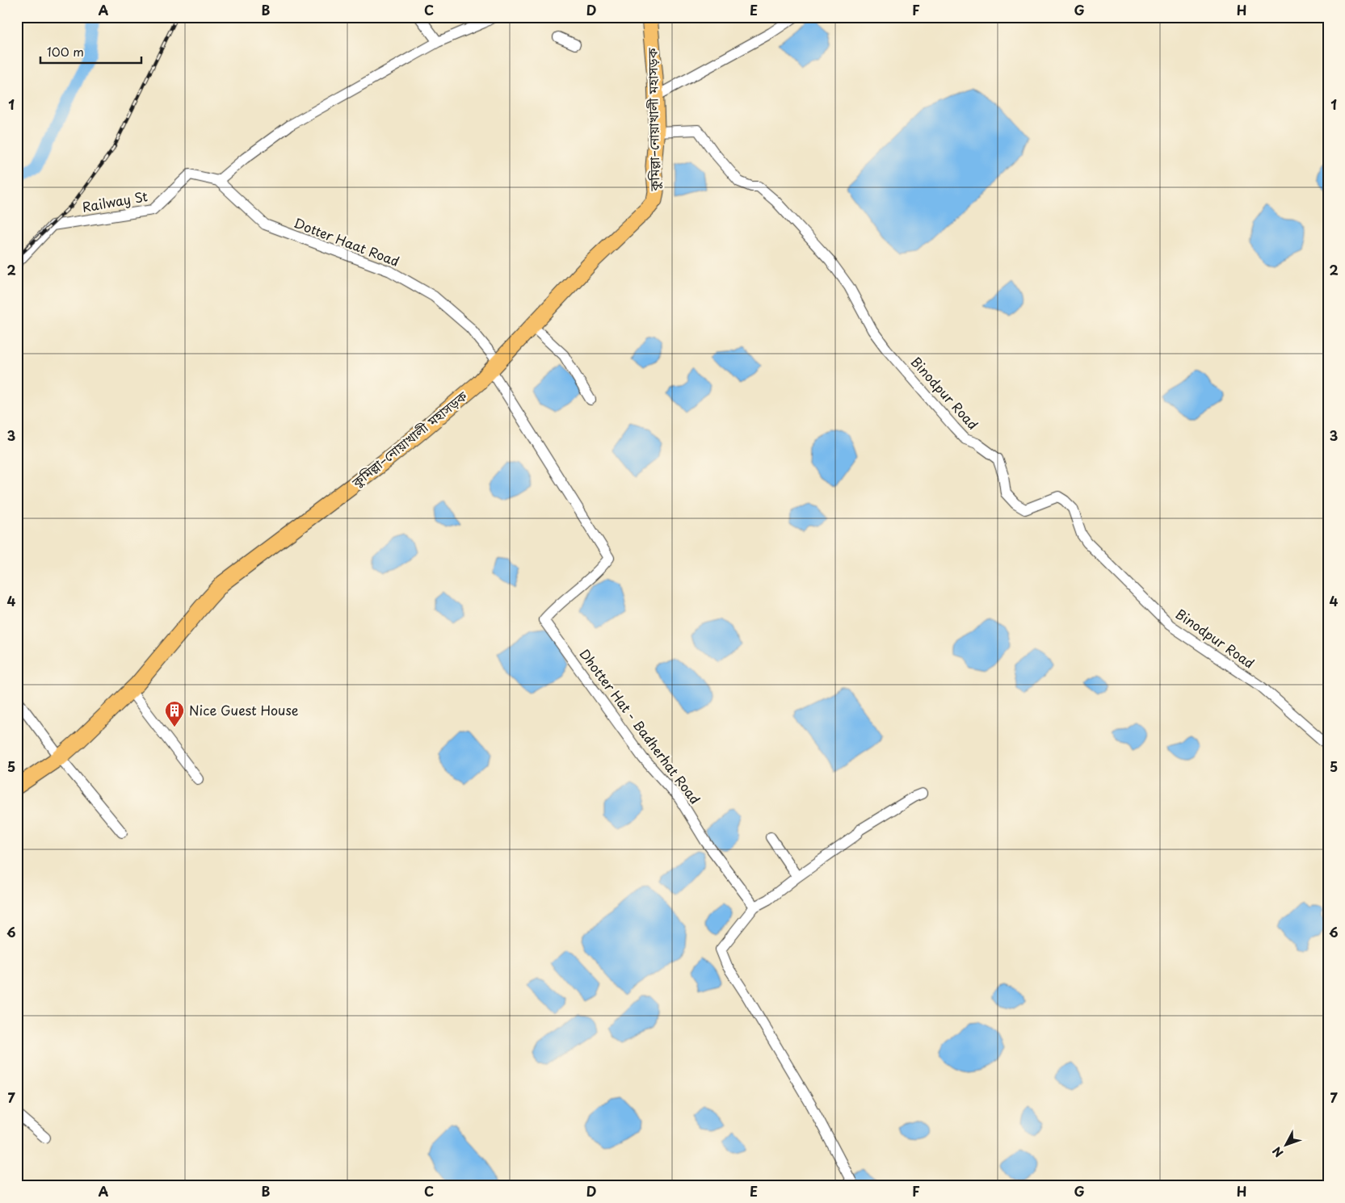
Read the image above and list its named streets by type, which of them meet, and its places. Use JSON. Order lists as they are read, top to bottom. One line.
{"streets":{"highway":["কুমিল্লা–নোয়াখালী মহাসড়ক"],"street":["Railway St","Dotter Haat Road","Binodpur Road","Dhotter Hat - Badherhat Road"]},"crossings":[["কুমিল্লা–নোয়াখালী মহাসড়ক","Dotter Haat Road"],["কুমিল্লা–নোয়াখালী মহাসড়ক","Binodpur Road"],["কুমিল্লা–নোয়াখালী মহাসড়ক","Dhotter Hat - Badherhat Road"],["Railway St","Dotter Haat Road"],["Dotter Haat Road","Dhotter Hat - Badherhat Road"]],"places":{"building":["Nice Guest House"]},"scale_bar":"100 m","north":"bottom left","grid":{"columns":["A","B","C","D","E","F","G","H"],"rows":["1","2","3","4","5","6","7"]}}
